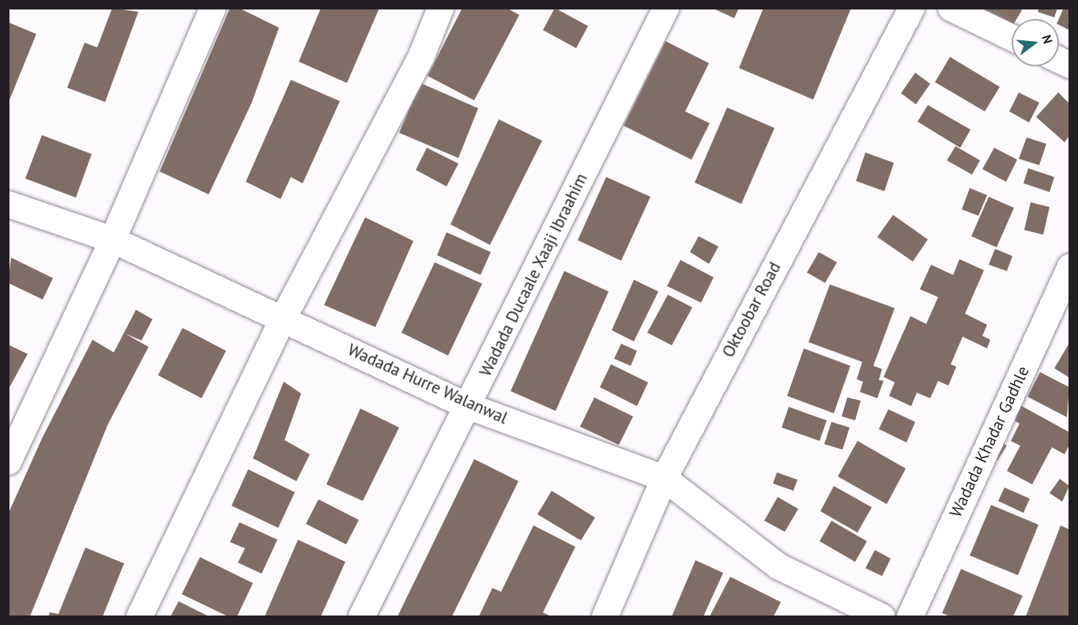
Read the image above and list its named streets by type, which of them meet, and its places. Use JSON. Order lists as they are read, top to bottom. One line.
{"streets":{"street":["Wadada Ducaale Xaaji Ibraahim","Oktoobar Road","Wadada Hurre Walanwal","Wadada Khadar Gadhle"]},"crossings":[["Wadada Ducaale Xaaji Ibraahim","Wadada Hurre Walanwal"],["Oktoobar Road","Wadada Hurre Walanwal"]],"north":"right"}
